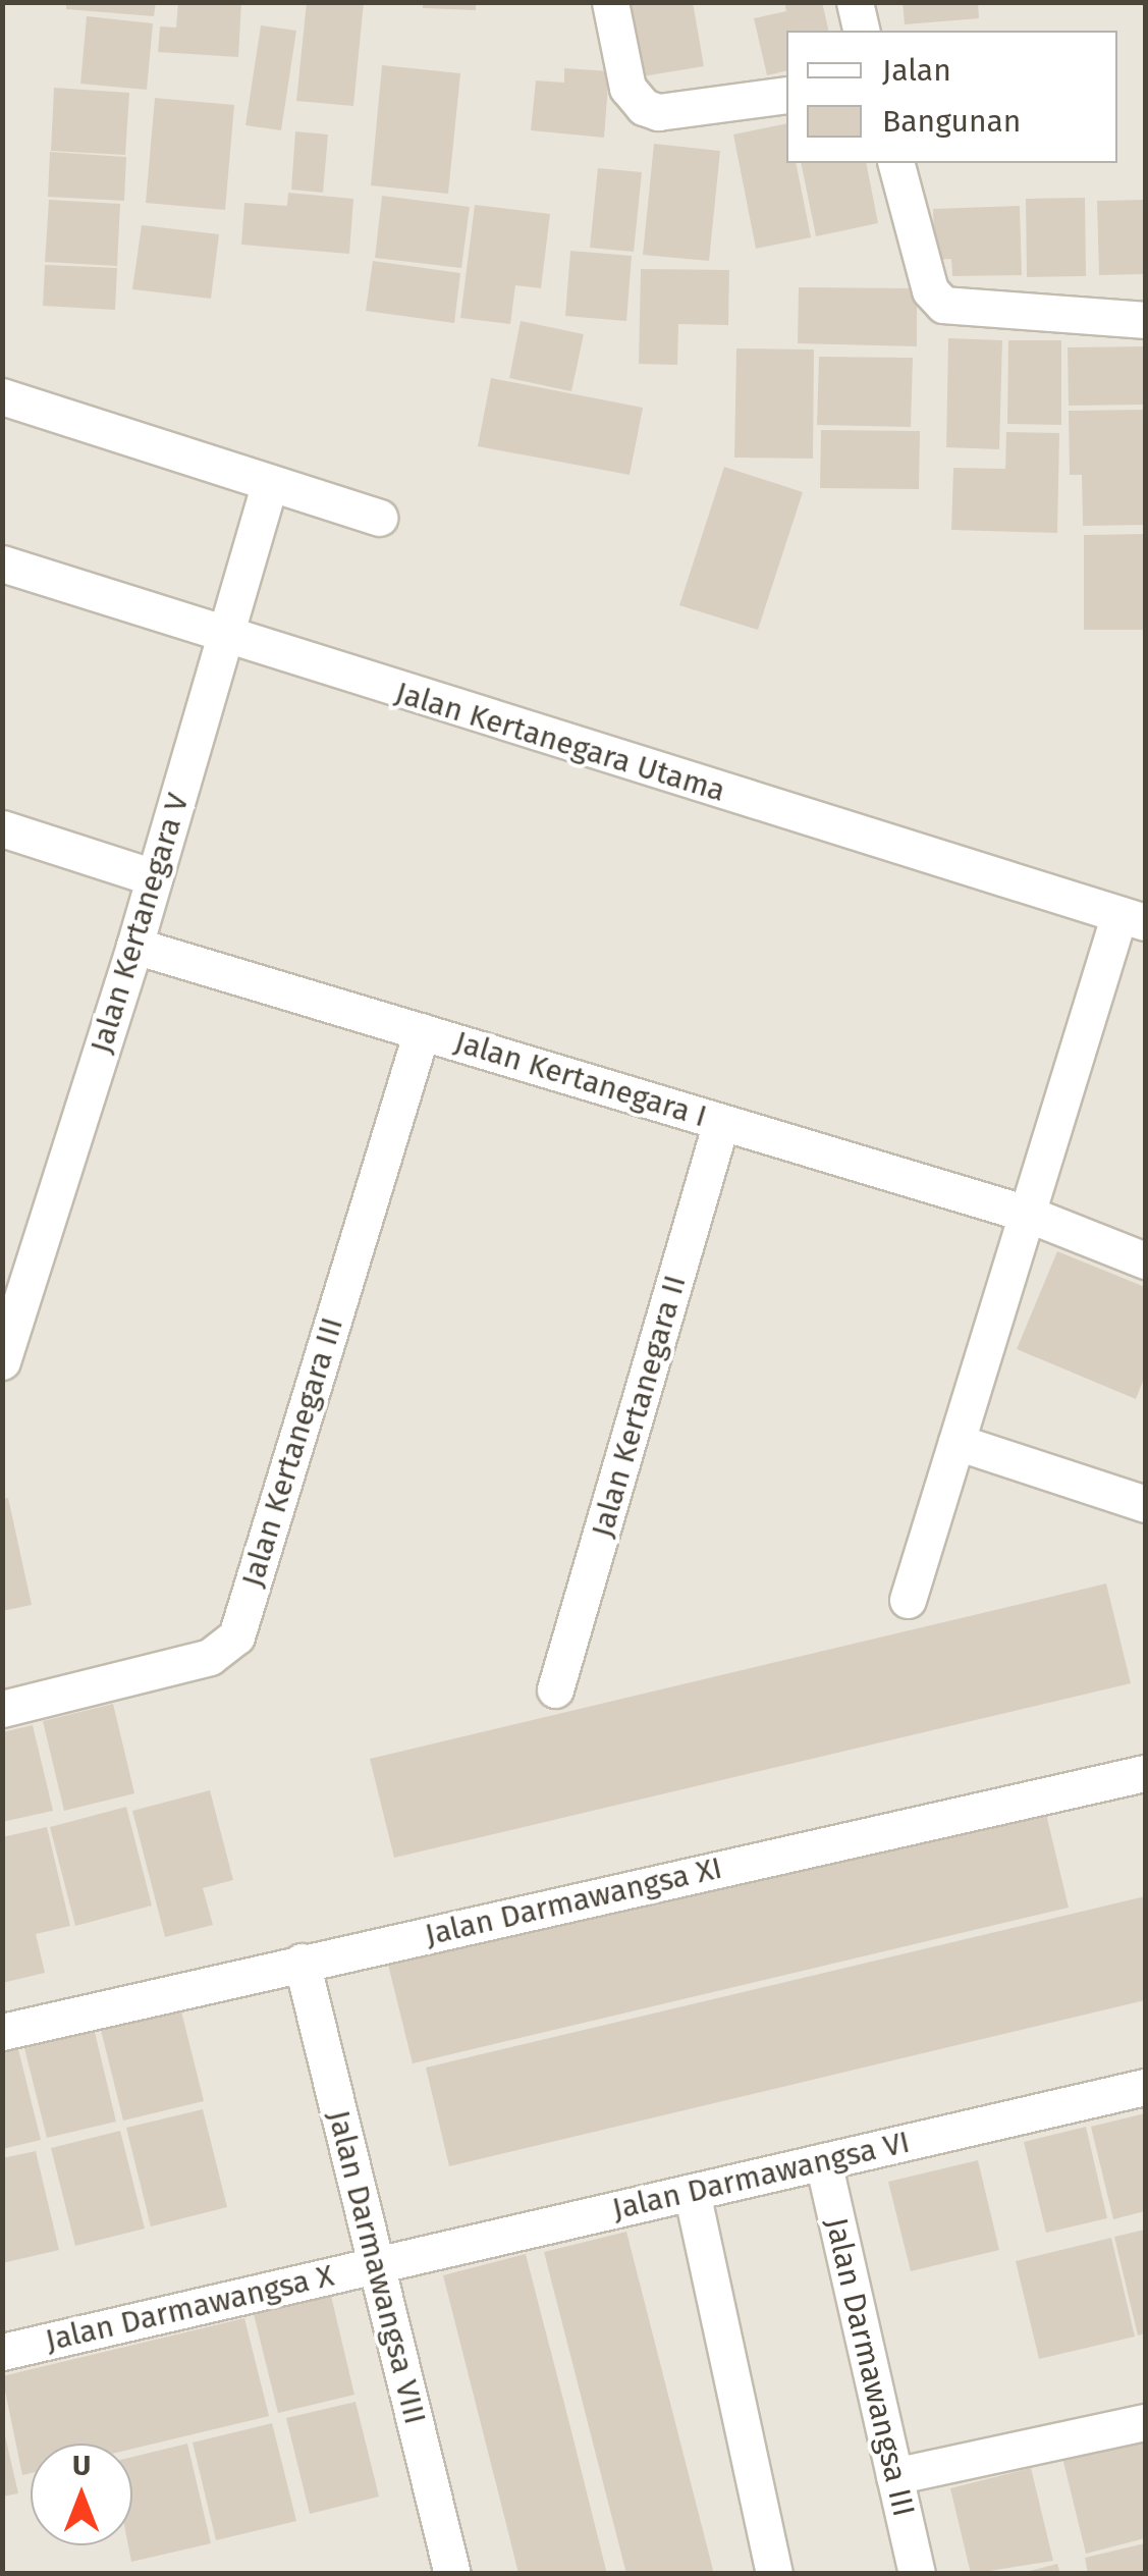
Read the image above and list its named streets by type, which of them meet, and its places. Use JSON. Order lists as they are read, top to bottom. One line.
{"streets":{"street":["Jalan Kertanegara Utama","Jalan Kertanegara V","Jalan Kertanegara I","Jalan Kertanegara II","Jalan Kertanegara III","Jalan Darmawangsa XI","Jalan Darmawangsa VI","Jalan Darmawangsa VIII","Jalan Darmawangsa X","Jalan Darmawangsa III"]},"crossings":[["Jalan Kertanegara Utama","Jalan Kertanegara V"],["Jalan Kertanegara Utama","Jalan Kertanegara I"],["Jalan Kertanegara V","Jalan Kertanegara I"],["Jalan Kertanegara I","Jalan Kertanegara II"],["Jalan Kertanegara I","Jalan Kertanegara III"],["Jalan Darmawangsa XI","Jalan Darmawangsa VIII"],["Jalan Darmawangsa VI","Jalan Darmawangsa VIII"],["Jalan Darmawangsa VI","Jalan Darmawangsa X"],["Jalan Darmawangsa VI","Jalan Darmawangsa III"],["Jalan Darmawangsa VIII","Jalan Darmawangsa X"]],"legend":["Jalan","Bangunan"],"north":"top"}
